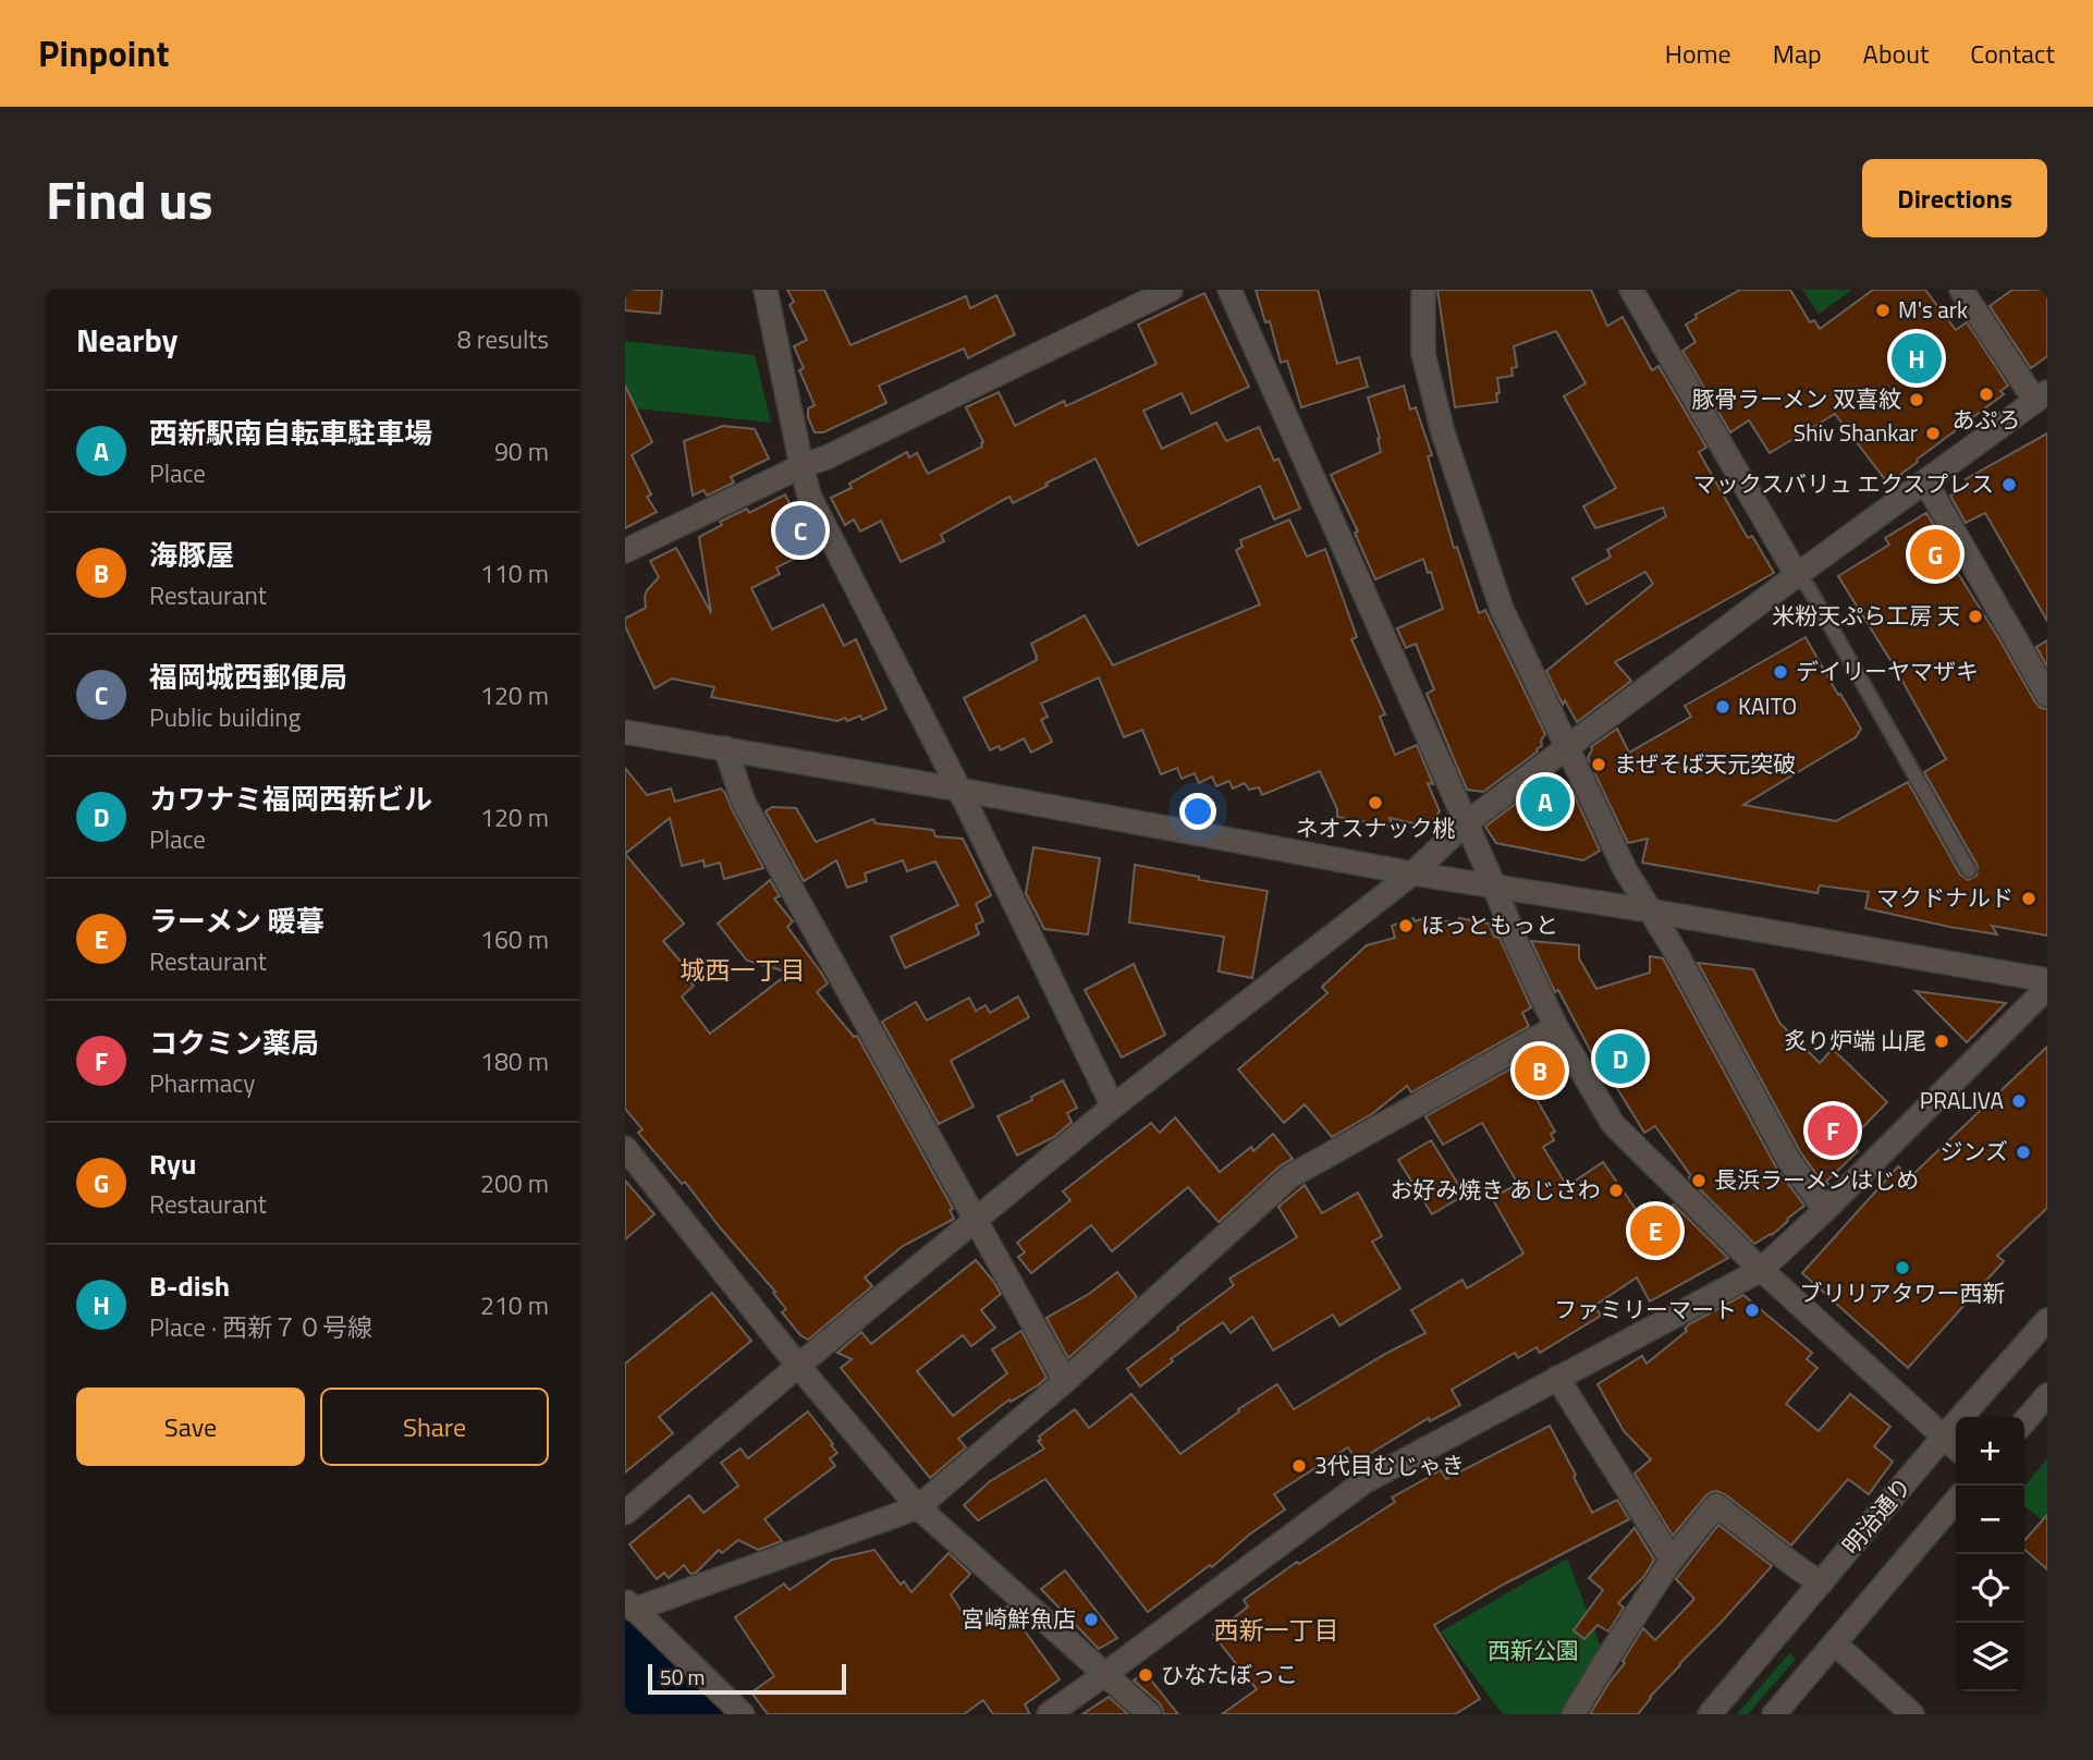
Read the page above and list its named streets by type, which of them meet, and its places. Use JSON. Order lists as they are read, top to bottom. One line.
{"streets":{"street":["明治通り"]},"districts":["城西一丁目","西新一丁目"],"parks":["西新公園"],"places":["M's ark","あぷろ","豚骨ラーメン 双喜紋","Shiv Shankar","マックスバリュ エクスプレス","米粉天ぷら工房 天","デイリーヤマザキ","KAITO","まぜそば天元突破","ネオスナック桃","マクドナルド","ほっともっと","炙り炉端 山尾","PRALIVA","ジンズ","長浜ラーメンはじめ","お好み焼き あじさわ","ブリリアタワー西新","ファミリーマート","3代目むじゃき","宮崎鮮魚店","ひなたぼっこ"],"scale_bar":"50 m","page":{"header":"Pinpoint","nav":["Home","Map","About","Contact"],"title":"Find us","buttons":["Directions",["Save","Share"]],"heading":["Nearby","8 results"],"pins":["H","C","G","A","D","B","F","E"],"list":[{"mark":"A","name":"西新駅南自転車駐車場","note":"Place","value":"90 m"},{"mark":"B","name":"海豚屋","note":"Restaurant","value":"110 m"},{"mark":"C","name":"福岡城西郵便局","note":"Public building","value":"120 m"},{"mark":"D","name":"カワナミ福岡西新ビル","note":"Place","value":"120 m"},{"mark":"E","name":"ラーメン 暖暮","note":"Restaurant","value":"160 m"},{"mark":"F","name":"コクミン薬局","note":"Pharmacy","value":"180 m"},{"mark":"G","name":"Ryu","note":"Restaurant","value":"200 m"},{"mark":"H","name":"B-dish","note":"Place · 西新７０号線","value":"210 m"}],"map_buttons":["+","−"],"scale":"50 m"}}
